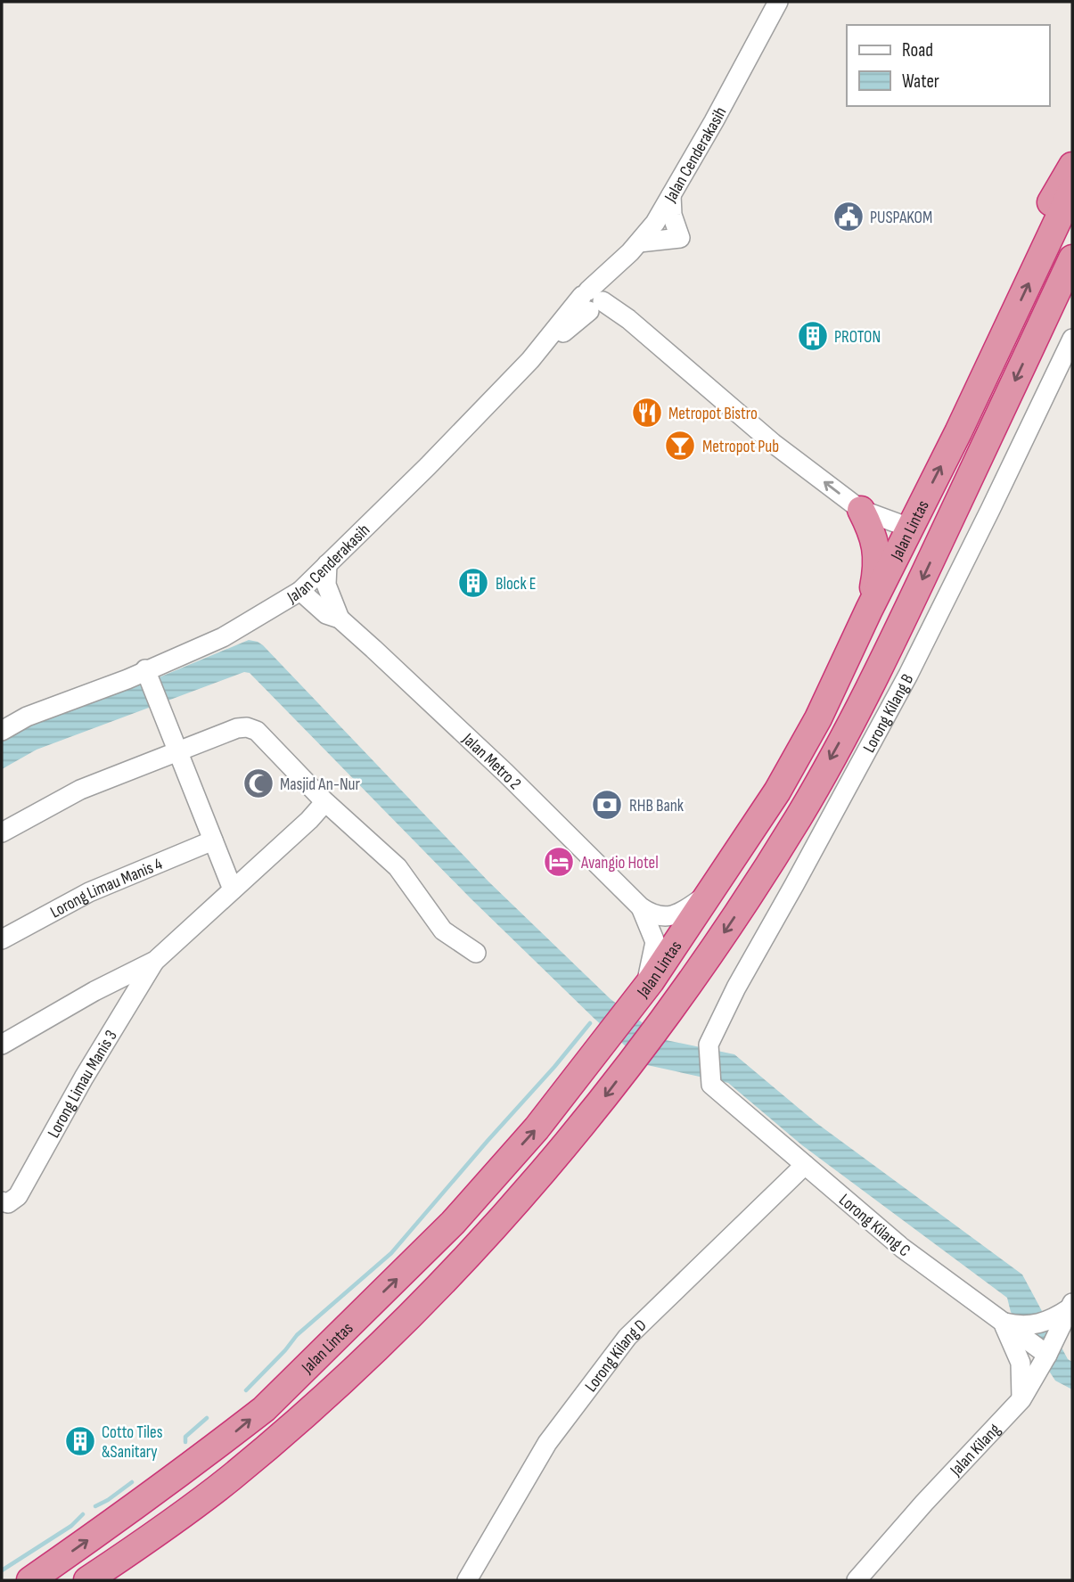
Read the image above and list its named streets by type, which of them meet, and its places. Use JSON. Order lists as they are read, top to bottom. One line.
{"streets":{"highway":["Jalan Lintas"],"street":["Jalan Cenderakasih","Lorong Kilang B","Jalan Metro 2","Lorong Limau Manis 4","Lorong Limau Manis 3","Lorong Kilang C","Lorong Kilang D","Jalan Kilang"]},"crossings":[["Jalan Cenderakasih","Jalan Metro 2"],["Jalan Lintas","Jalan Metro 2"],["Lorong Kilang B","Lorong Kilang C"],["Lorong Kilang C","Lorong Kilang D"],["Lorong Kilang C","Jalan Kilang"]],"places":{"public building":["PUSPAKOM"],"building":["PROTON","Block E","Cotto Tiles &Sanitary"],"restaurant":["Metropot Bistro"],"bar":["Metropot Pub"],"mosque":["Masjid An-Nur"],"bank":["RHB Bank"],"hotel":["Avangio Hotel"]},"legend":["Road","Water"]}
